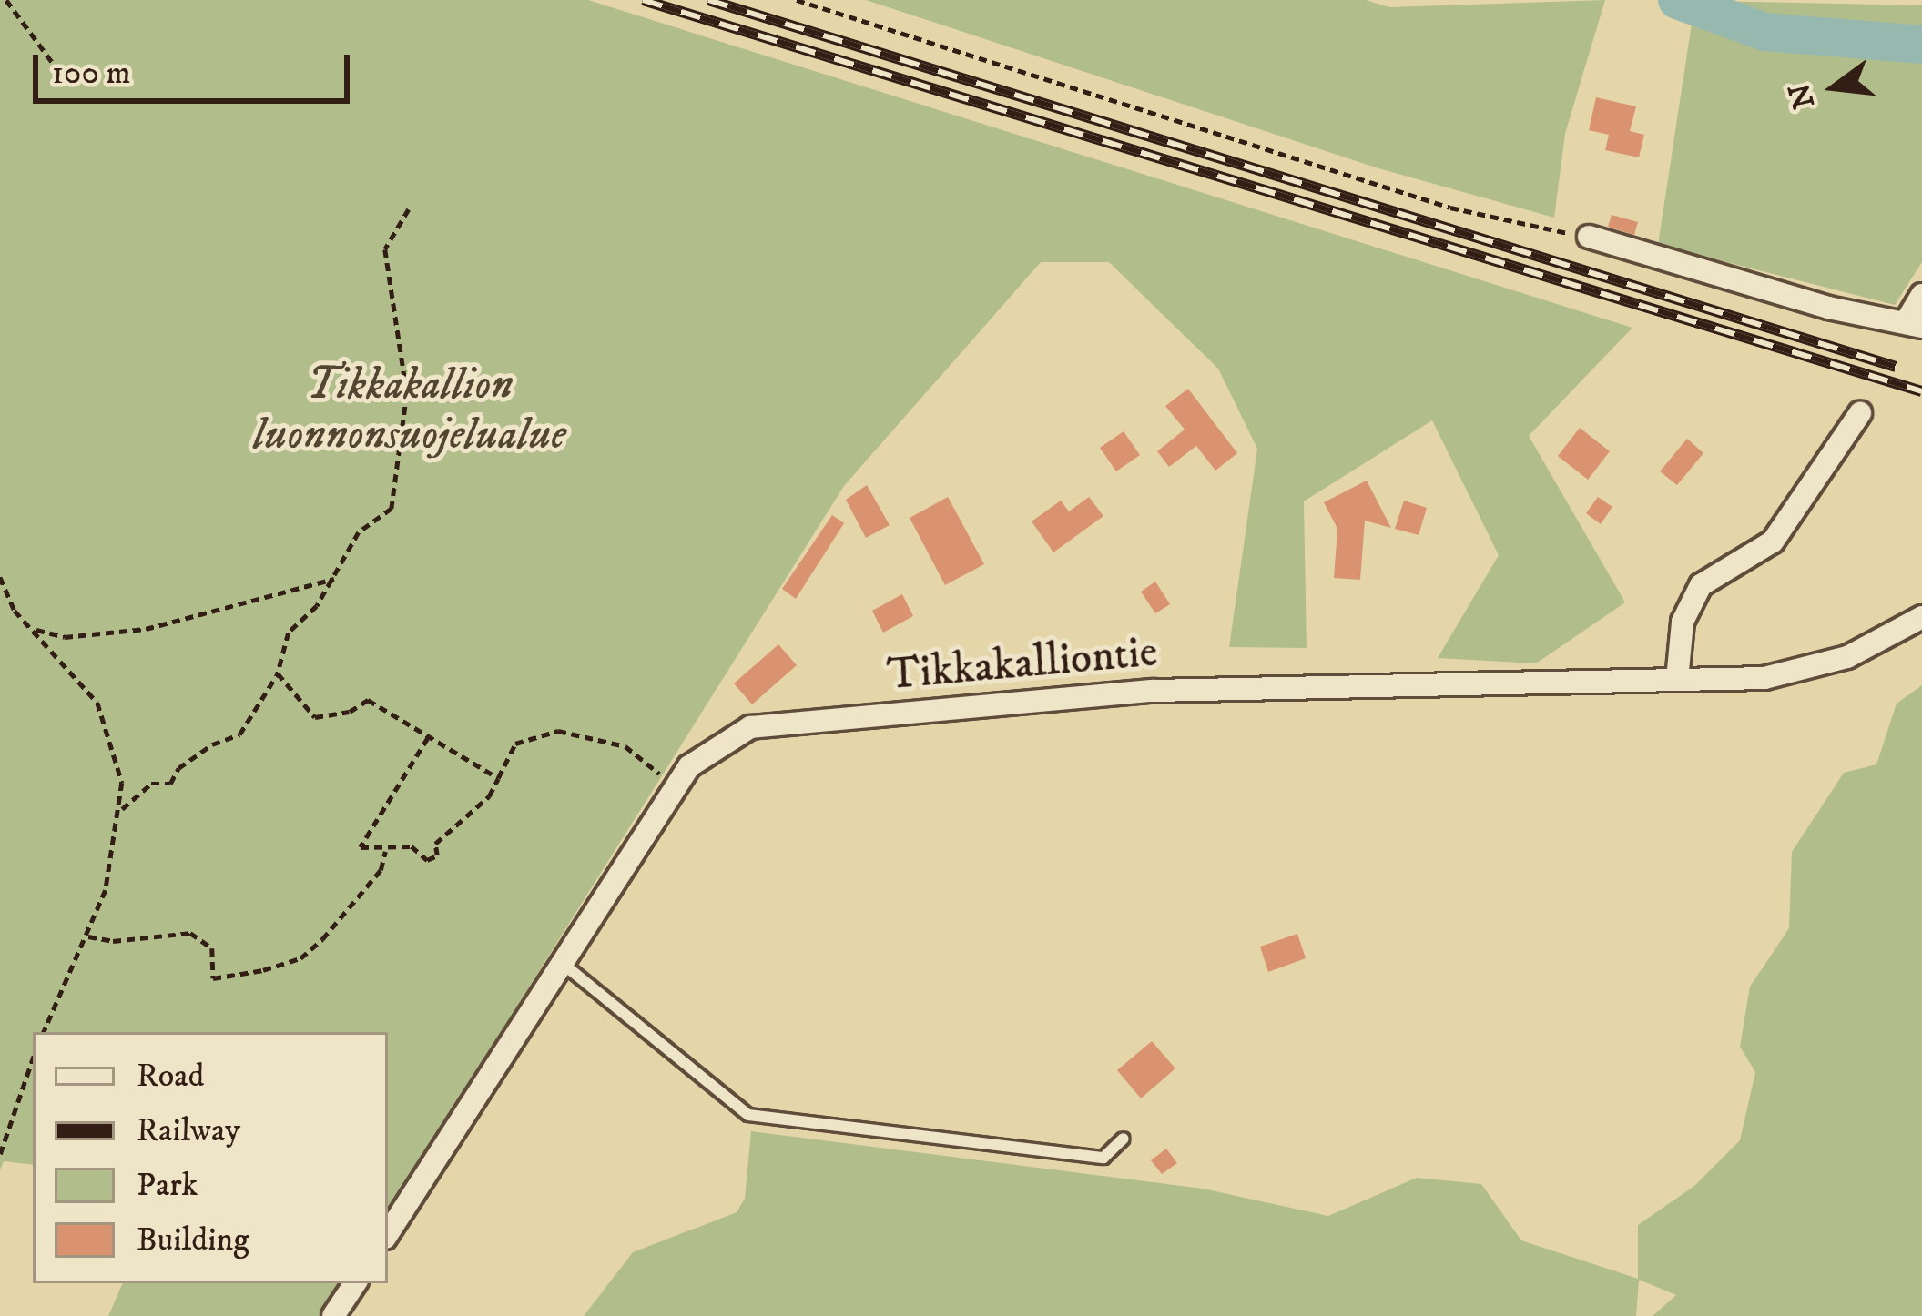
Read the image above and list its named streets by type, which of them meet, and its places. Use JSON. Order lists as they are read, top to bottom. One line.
{"streets":{"street":["Tikkakalliontie"]},"parks":["Tikkakallion luonnonsuojelualue"],"legend":["Road","Railway","Park","Building"],"scale_bar":"100 m","north":"left"}
